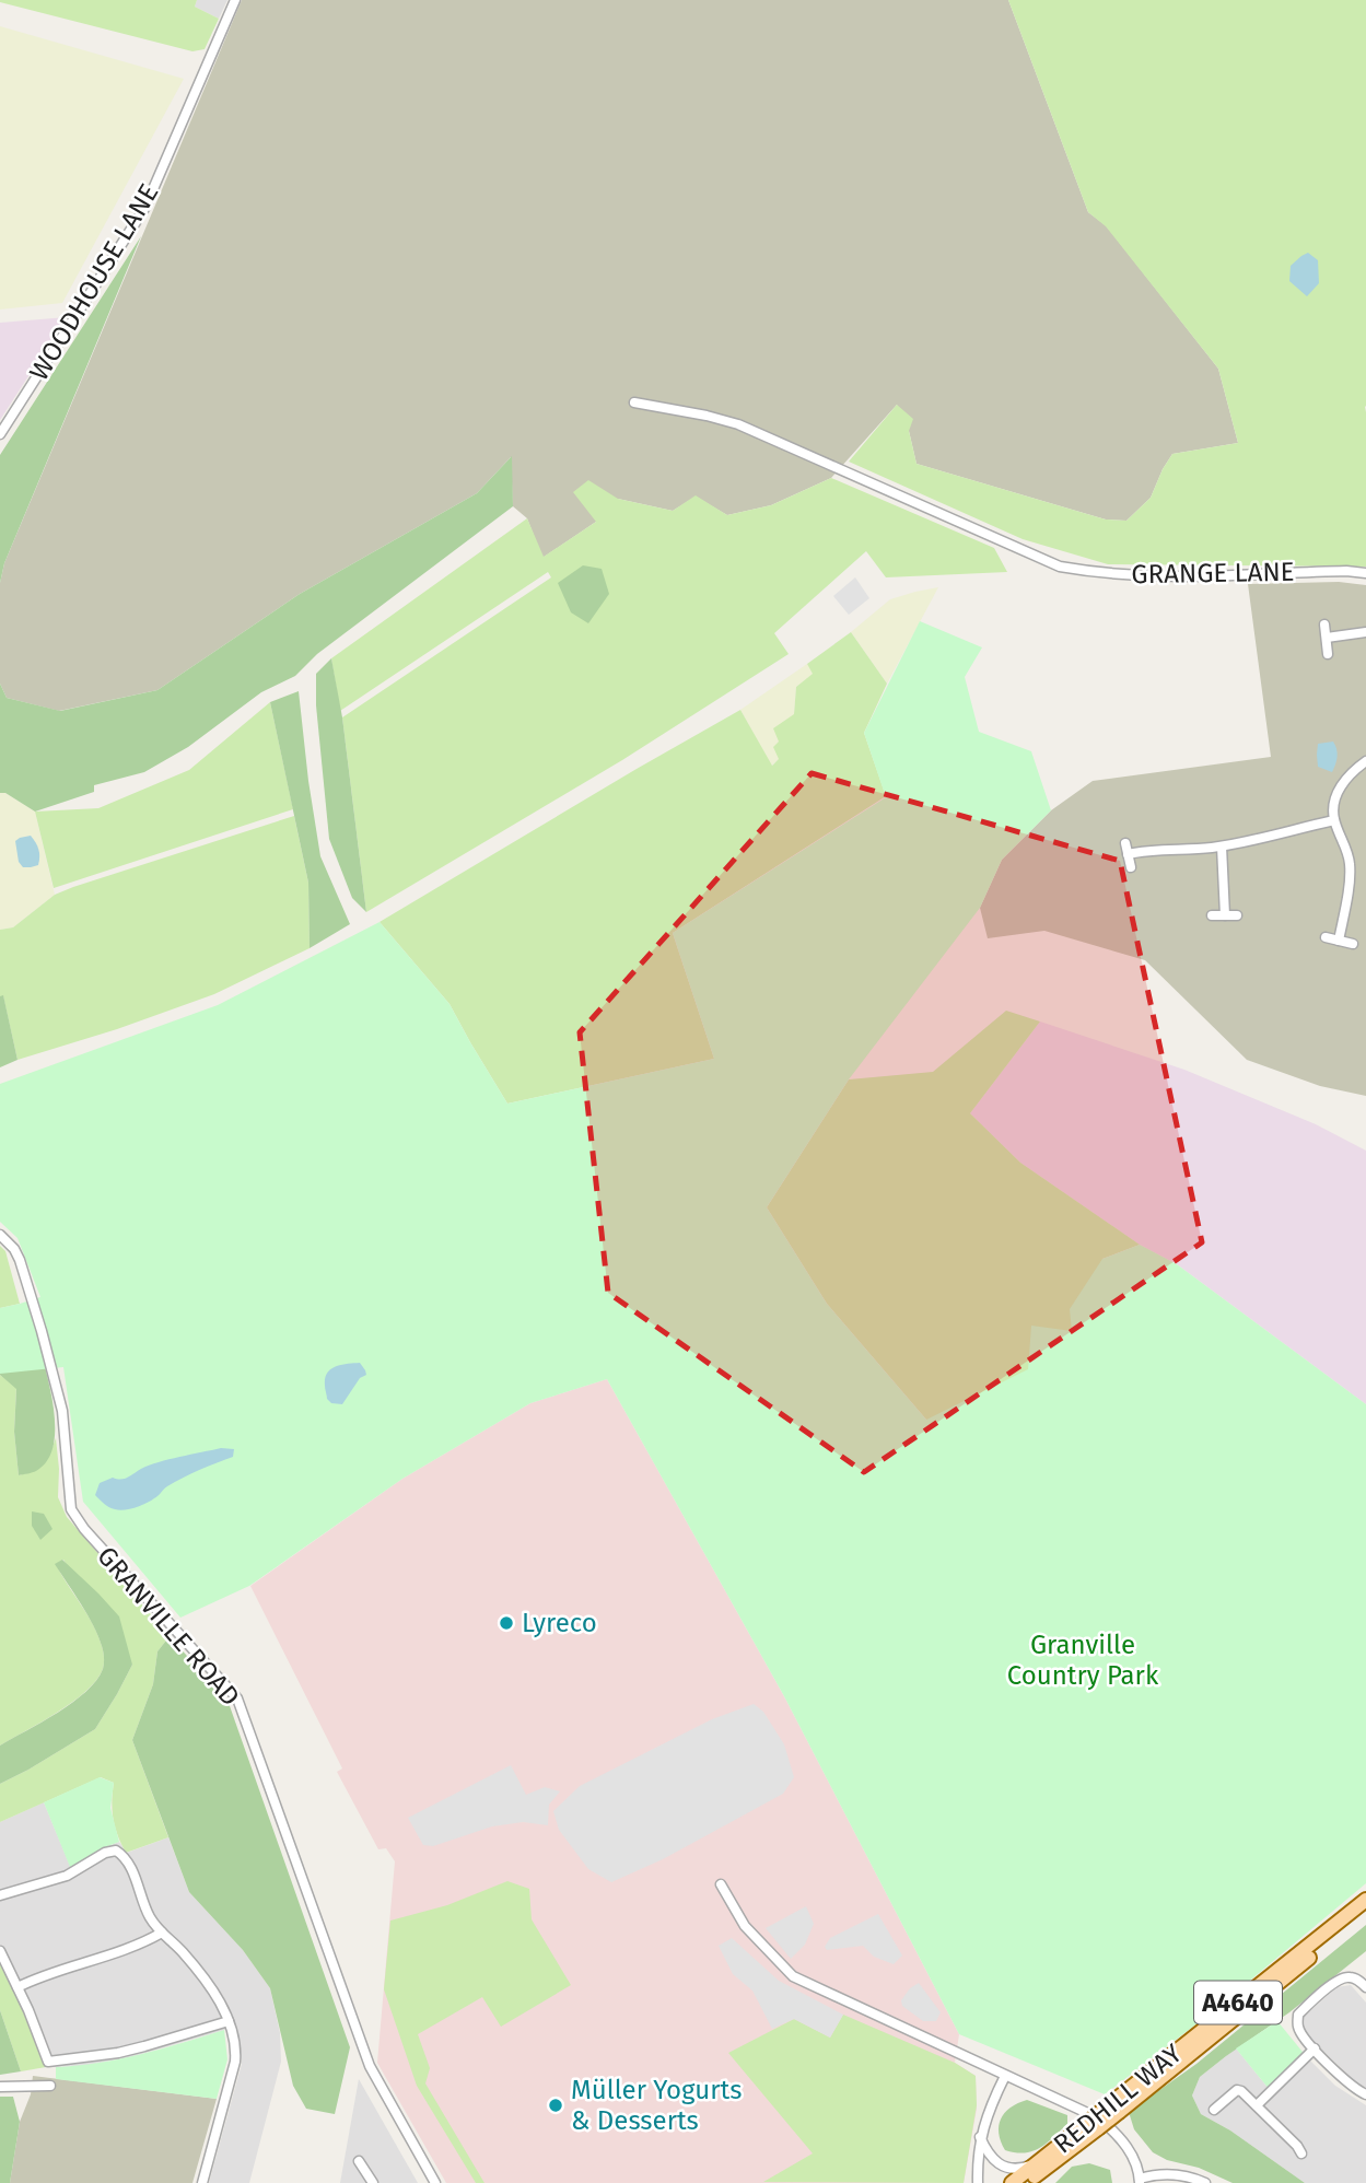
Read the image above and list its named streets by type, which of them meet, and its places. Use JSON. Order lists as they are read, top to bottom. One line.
{"streets":{"main road":["A4640","REDHILL WAY"],"street":["WOODHOUSE LANE","GRANGE LANE","GRANVILLE ROAD"]},"parks":["Granville Country Park"],"places":["Lyreco","Müller Yogurts & Desserts"]}
